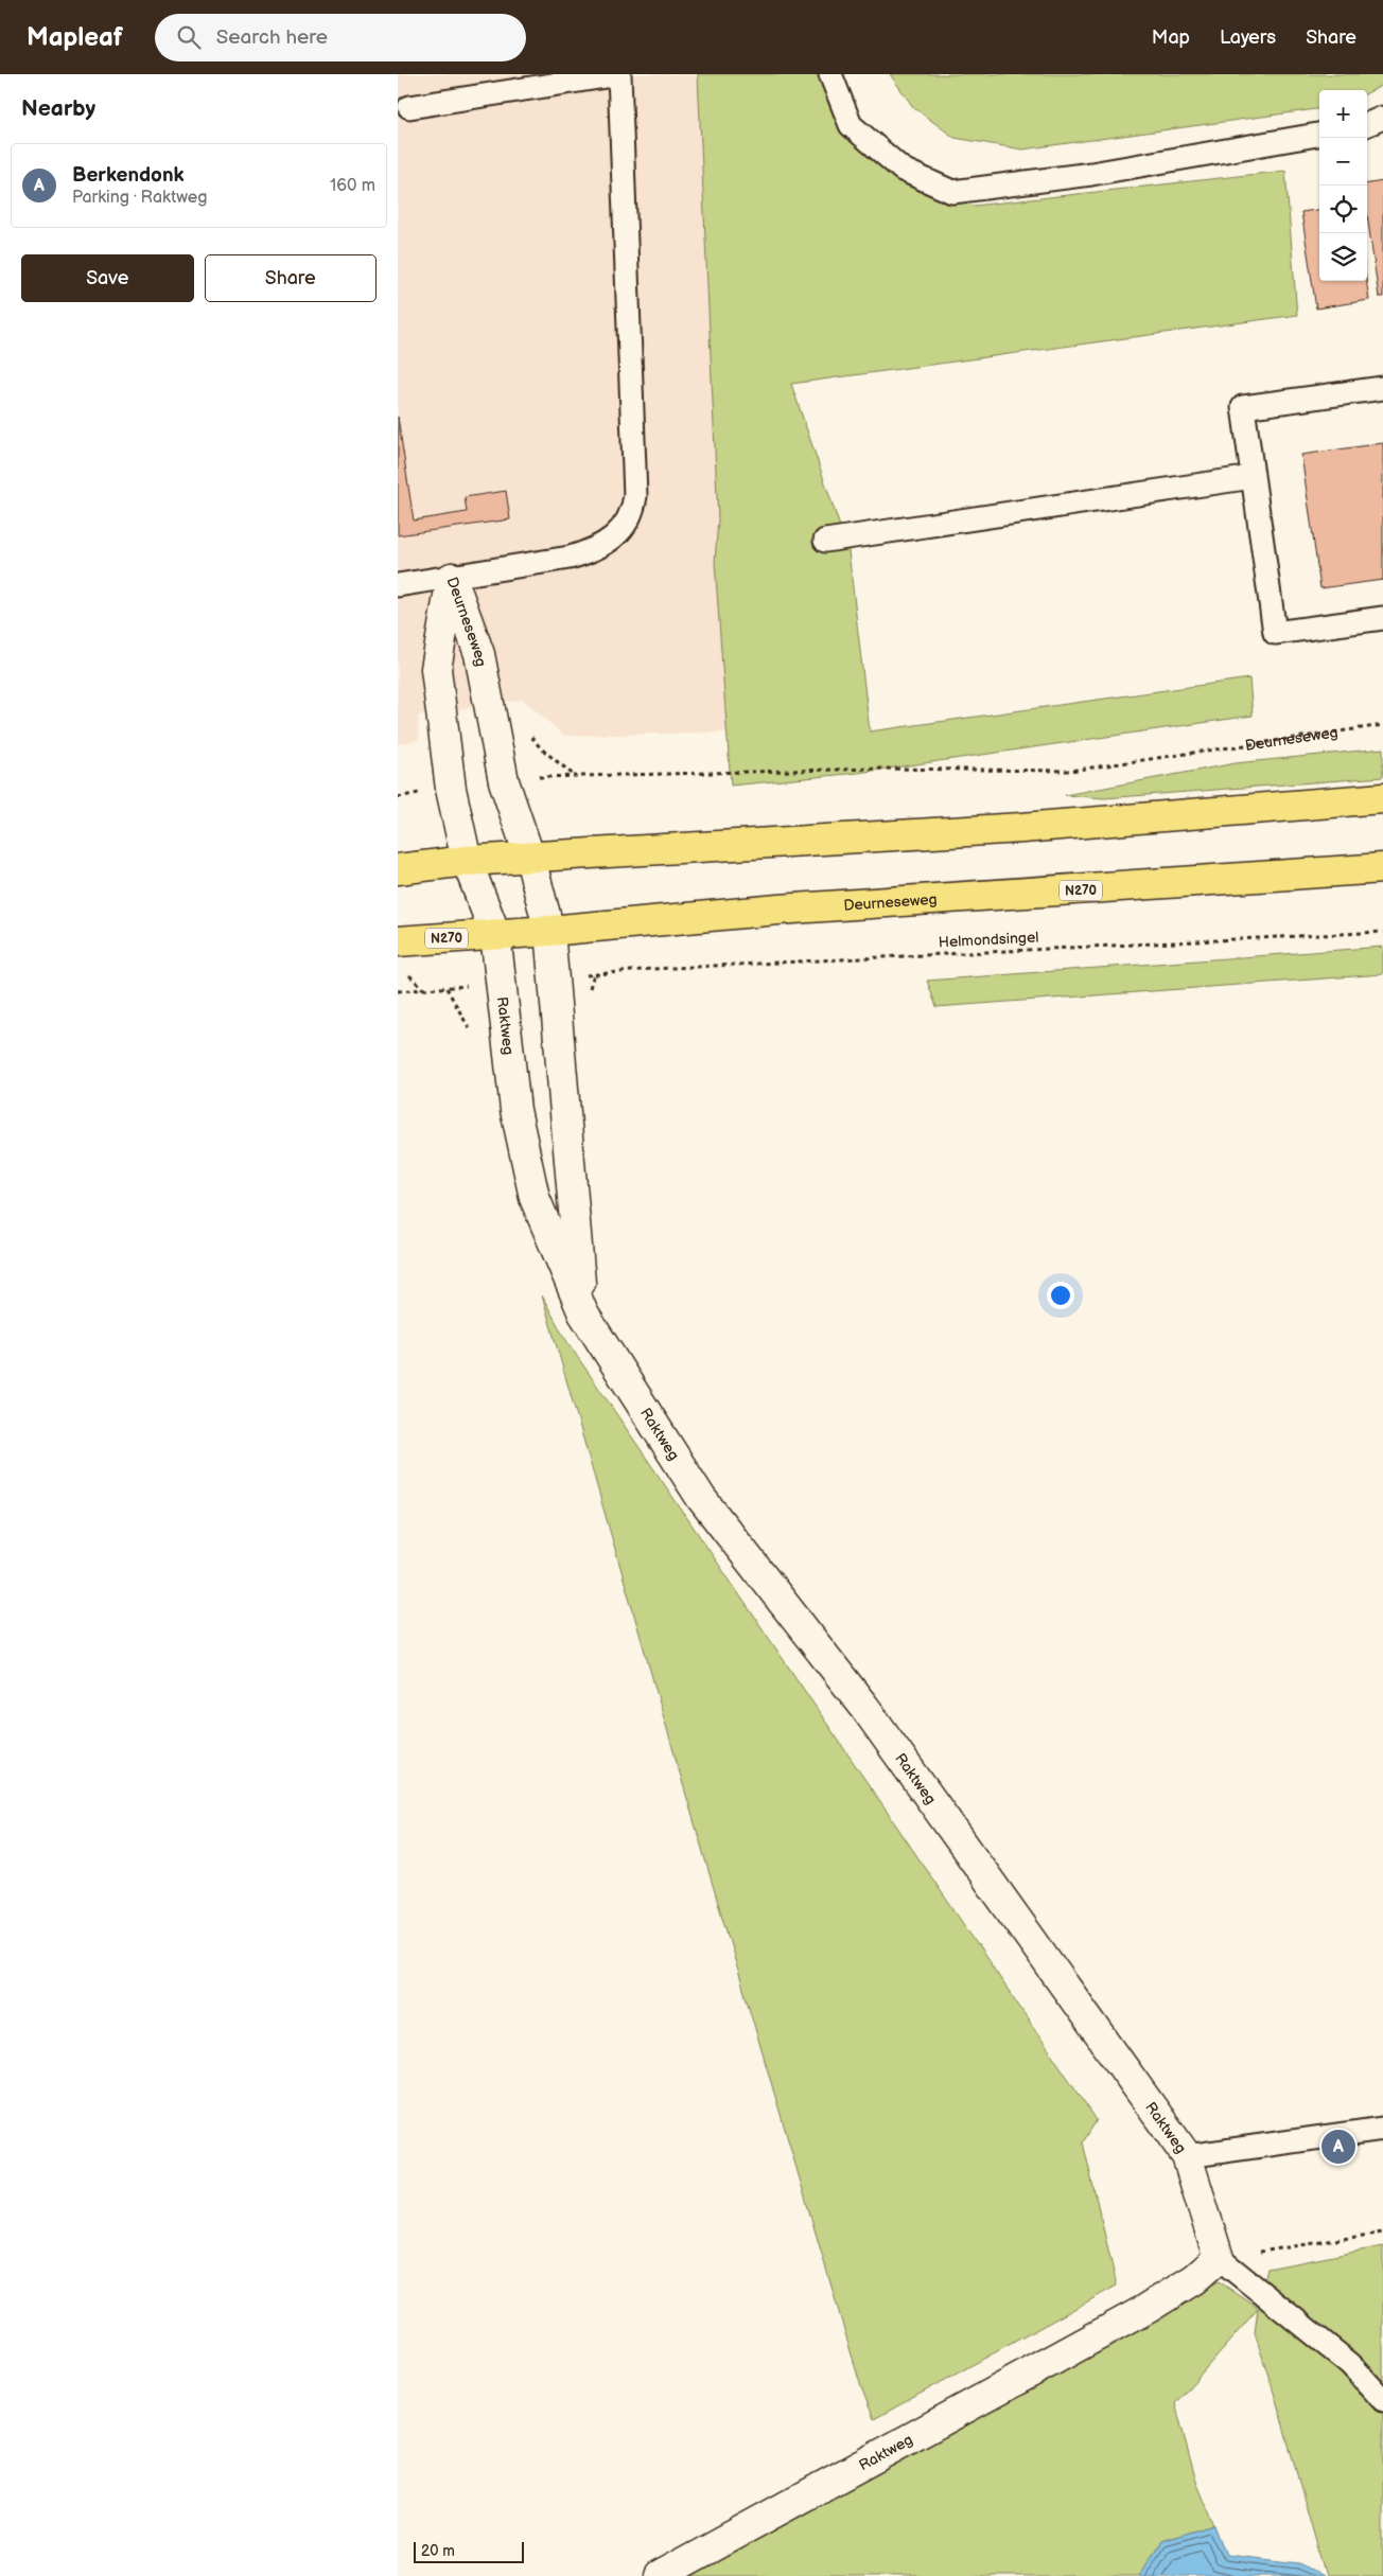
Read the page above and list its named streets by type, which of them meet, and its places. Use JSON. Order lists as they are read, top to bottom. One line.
{"streets":{"main road":["Deurneseweg","N270"],"street":["Raktweg"],"path":["Helmondsingel"]},"crossings":[["Deurneseweg","Raktweg"]],"scale_bar":"20 m","page":{"header":"Mapleaf","search":"Search here","nav":["Map","Layers","Share"],"heading":"Nearby","map_buttons":["+","−"],"list":[{"mark":"A","name":"Berkendonk","note":"Parking · Raktweg","value":"160 m"}],"buttons":["Save","Share"],"pins":"A","scale":"20 m"}}
